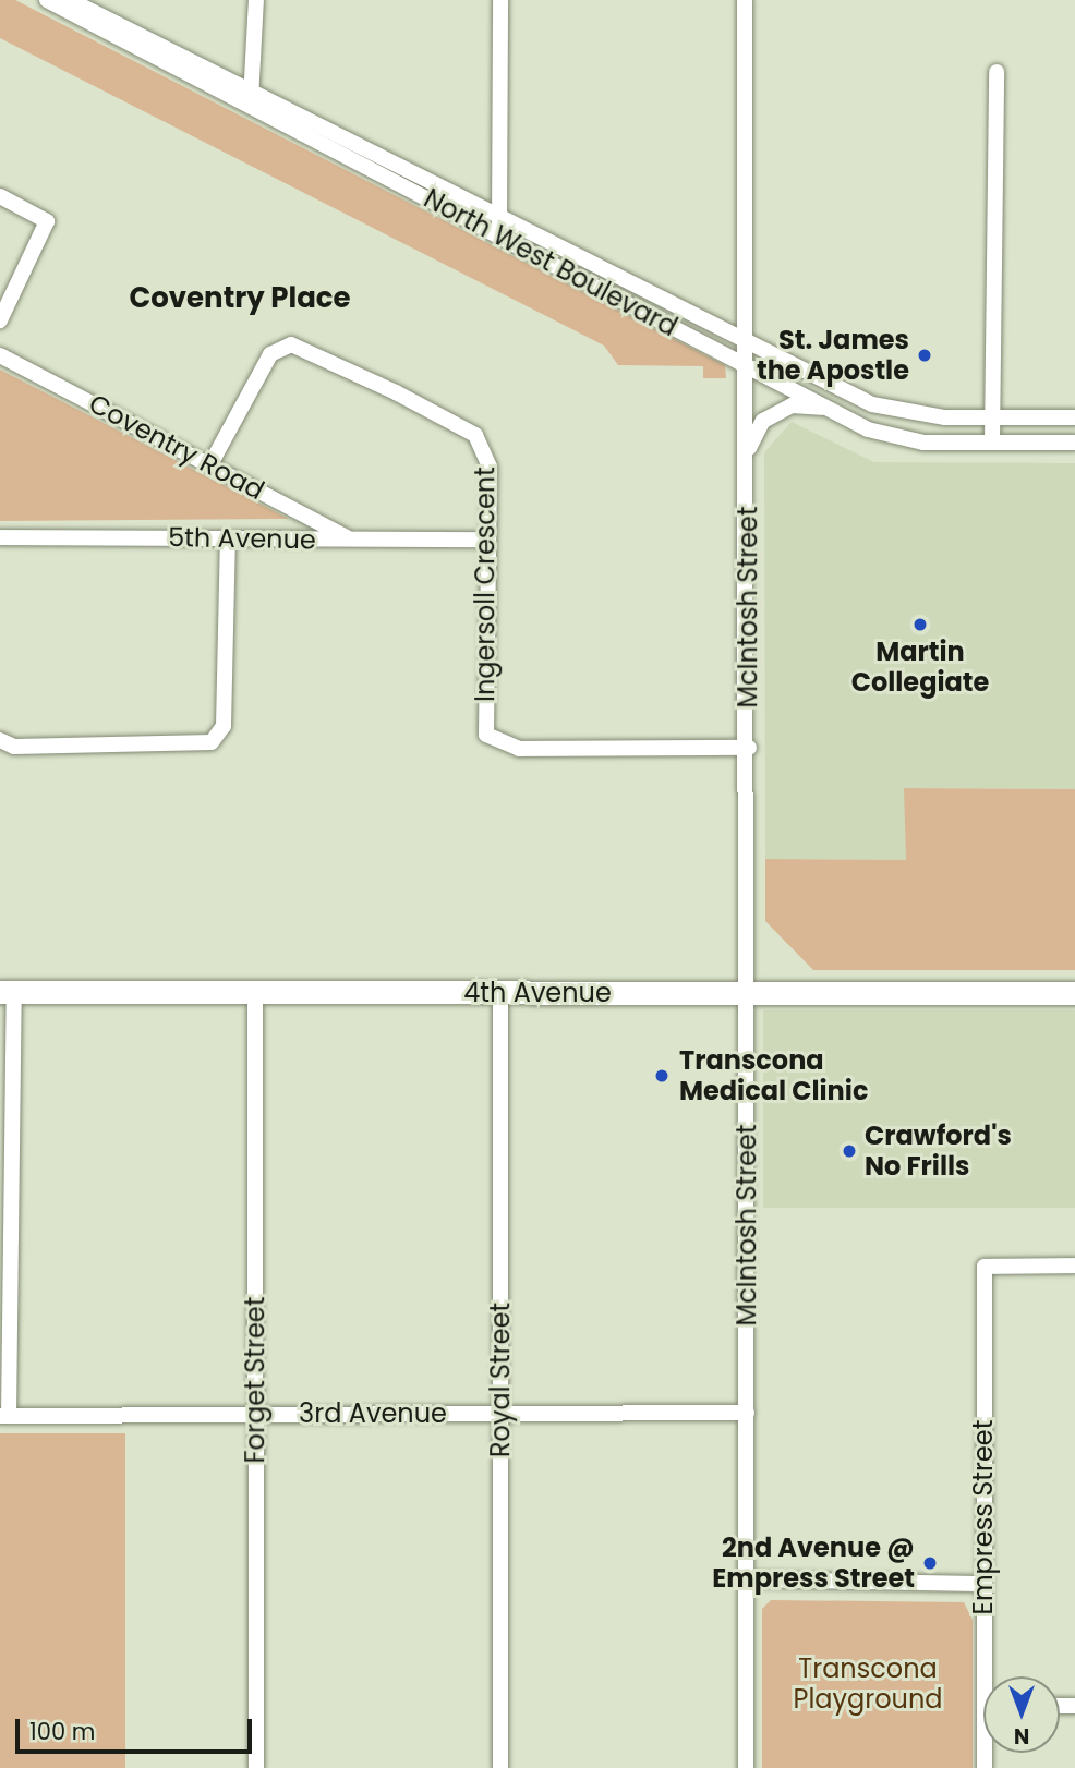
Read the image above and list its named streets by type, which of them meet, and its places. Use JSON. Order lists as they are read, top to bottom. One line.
{"streets":{"street":["North West Boulevard","Coventry Road","5th Avenue","Ingersoll Crescent","McIntosh Street","4th Avenue","Forget Street","Royal Street","3rd Avenue","Empress Street"]},"crossings":[["North West Boulevard","McIntosh Street"],["Coventry Road","5th Avenue"],["Coventry Road","Ingersoll Crescent"],["5th Avenue","Ingersoll Crescent"],["Ingersoll Crescent","McIntosh Street"],["McIntosh Street","4th Avenue"],["McIntosh Street","3rd Avenue"],["4th Avenue","Forget Street"],["4th Avenue","Royal Street"],["Forget Street","3rd Avenue"],["Royal Street","3rd Avenue"]],"districts":["Coventry Place"],"parks":["Transcona Playground"],"places":["St. James the Apostle","Martin Collegiate","Transcona Medical Clinic","Crawford's No Frills","2nd Avenue @ Empress Street"],"scale_bar":"100 m","north":"bottom"}
